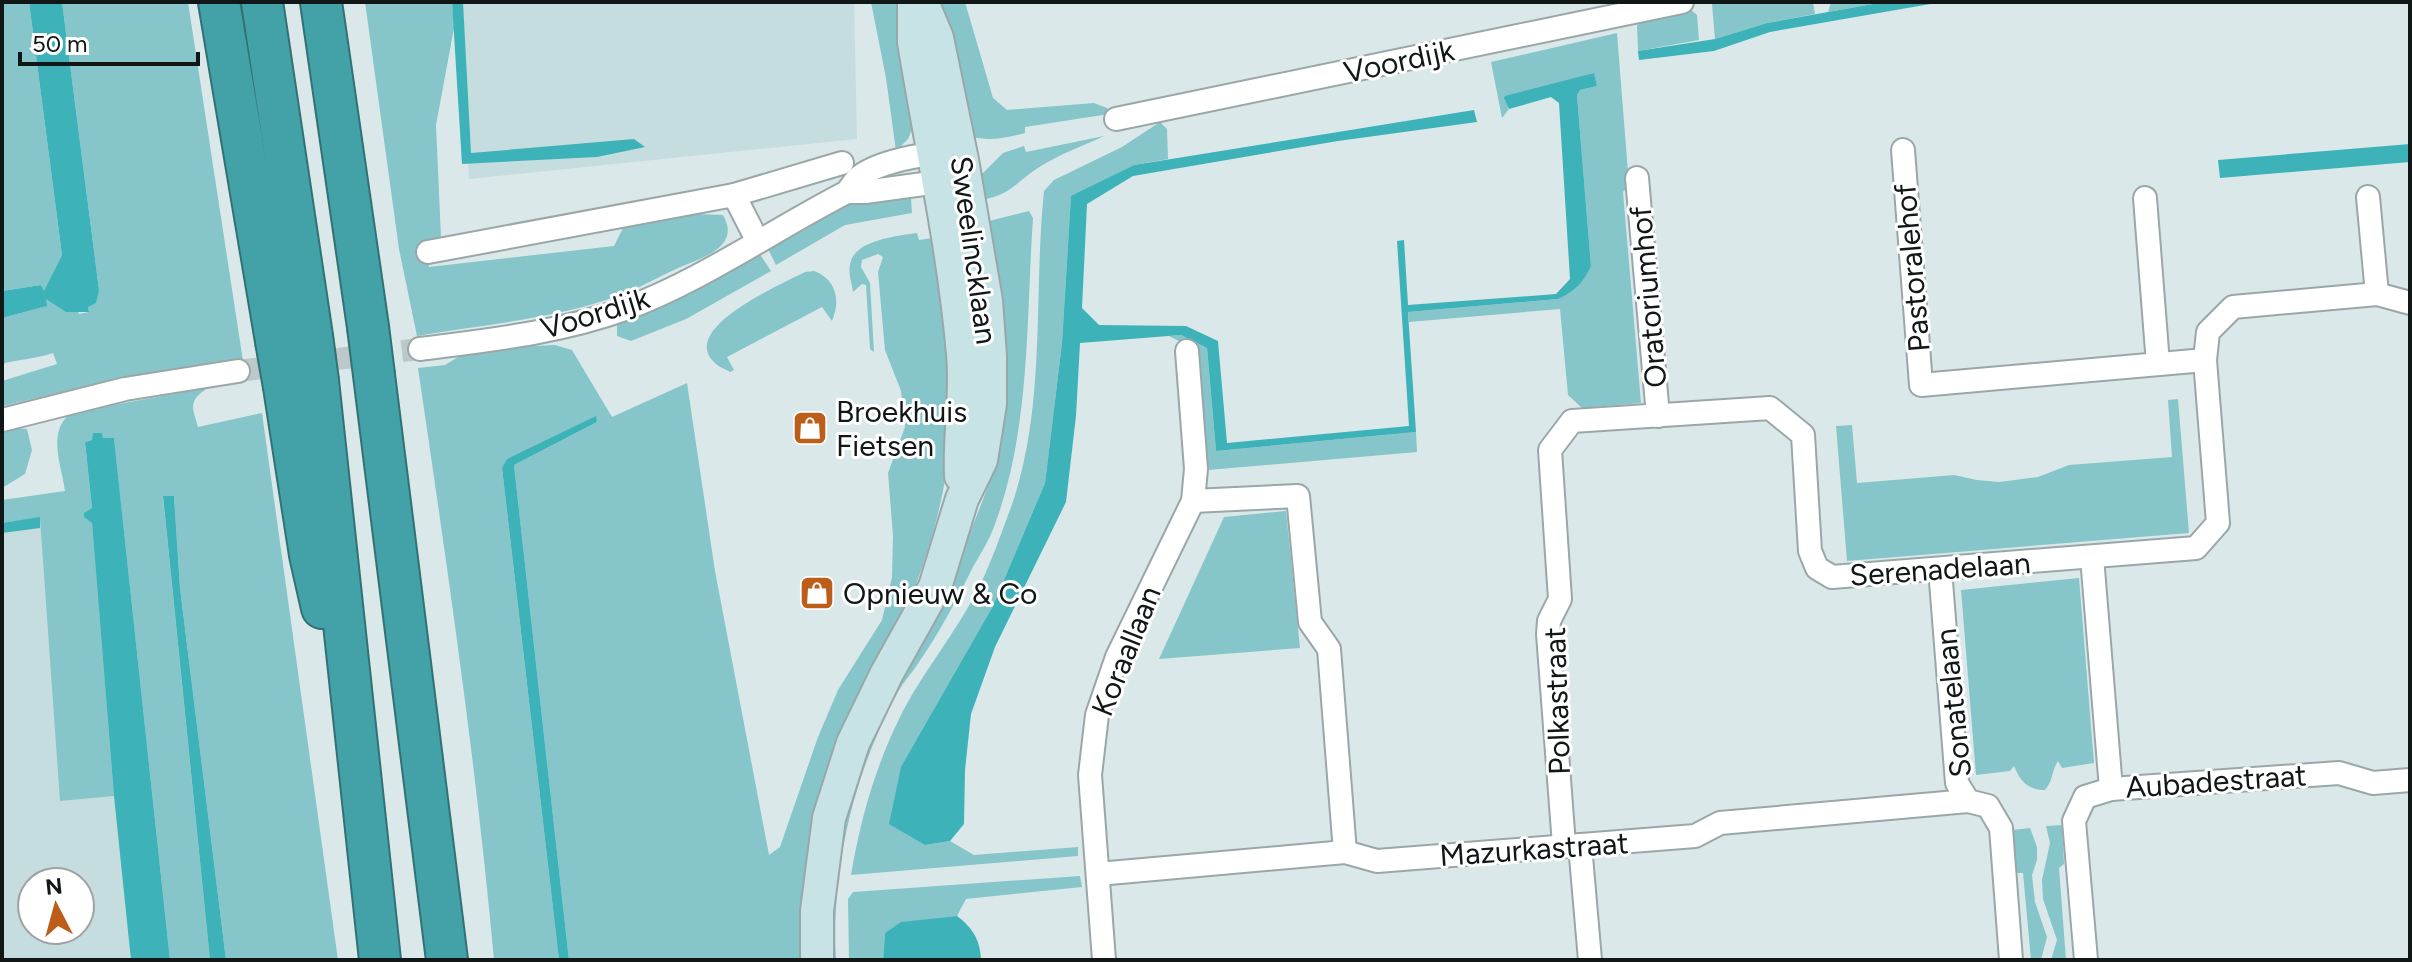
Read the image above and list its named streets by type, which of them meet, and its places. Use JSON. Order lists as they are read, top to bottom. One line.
{"streets":{"main road":["Sweelincklaan"],"street":["Voordijk","Pastoralehof","Oratoriumhof","Serenadelaan","Koraallaan","Polkastraat","Sonatelaan","Aubadestraat","Mazurkastraat"]},"crossings":[["Voordijk","Sweelincklaan"],["Oratoriumhof","Serenadelaan"],["Serenadelaan","Polkastraat"],["Serenadelaan","Sonatelaan"],["Serenadelaan","Aubadestraat"],["Koraallaan","Mazurkastraat"],["Polkastraat","Mazurkastraat"],["Sonatelaan","Mazurkastraat"]],"places":{"shop":["Broekhuis Fietsen","Opnieuw & Co"]},"scale_bar":"50 m","north":"top"}
